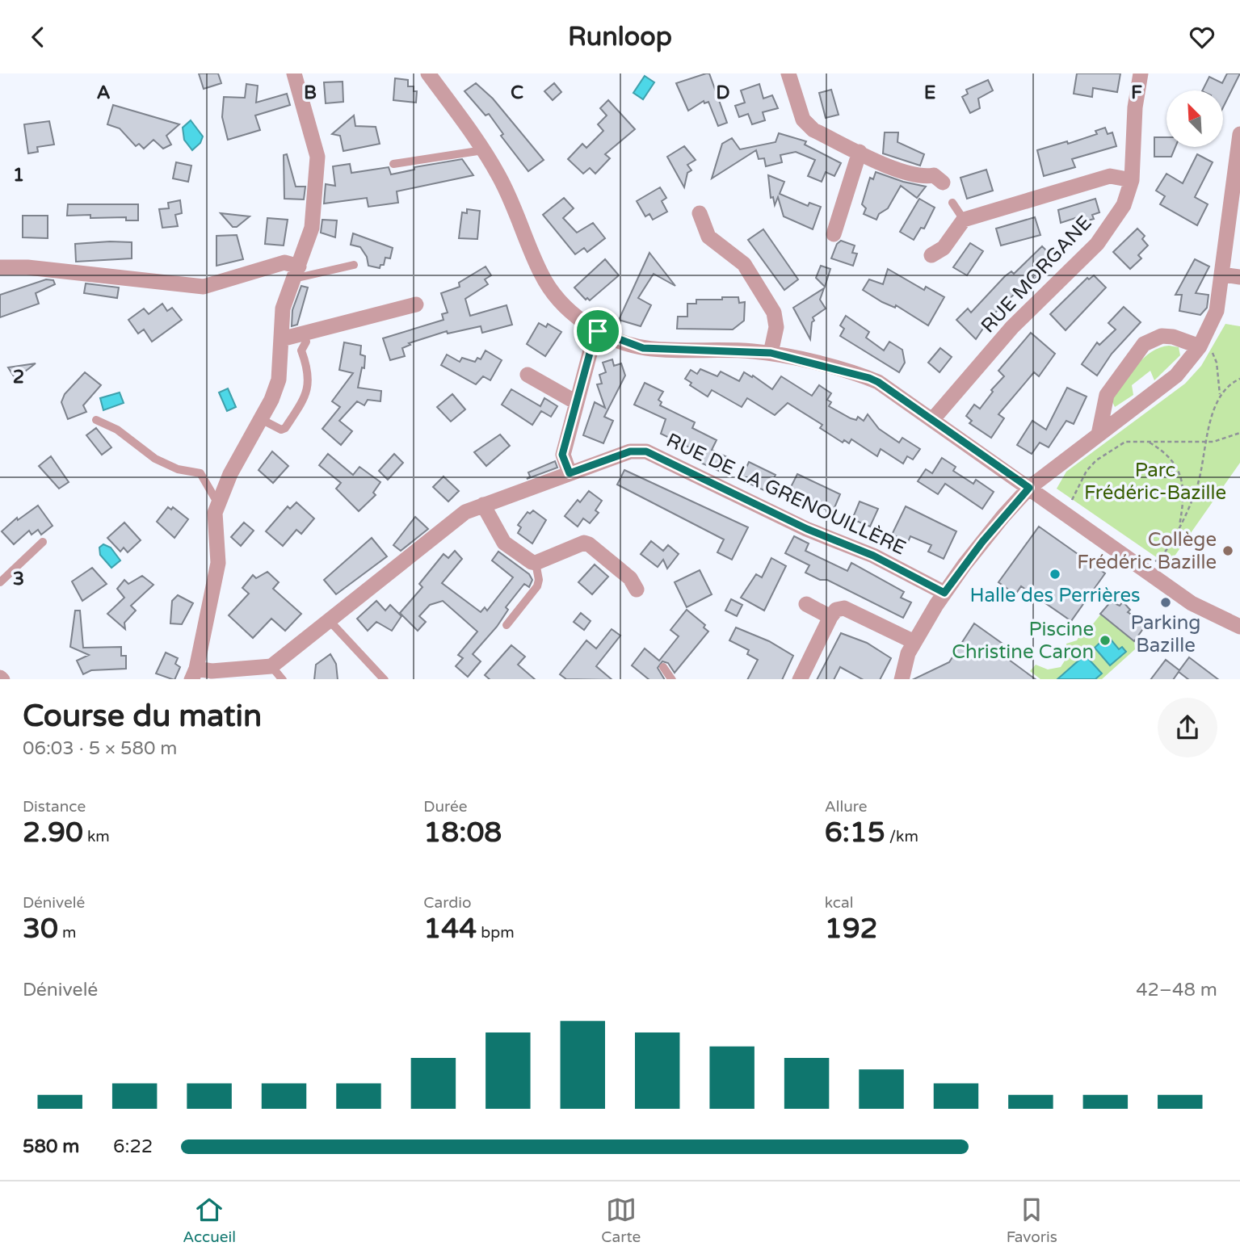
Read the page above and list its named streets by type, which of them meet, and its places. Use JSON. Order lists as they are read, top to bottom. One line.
{"streets":{"street":["RUE MORGANE","RUE DE LA GRENOUILLÈRE"]},"parks":["Parc Frédéric-Bazille"],"places":["Collège Frédéric Bazille","Halle des Perrières","Parking Bazille","Piscine Christine Caron"],"north":"top left","page":{"header":"Runloop","heading":["Course du matin","06:03 · 5 × 580 m"],"stats":[["Distance","2.90 km"],["Durée","18:08"],["Allure","6:15 /km"],["Dénivelé","30 m"],["Cardio","144 bpm"],["kcal","192"]],"chart":["Dénivelé","42–48 m"],"list":[{"name":"580 m","note":"6:22"}],"tabs":["Accueil","Carte","Favoris"]},"grid":{"columns":["A","B","C","D","E","F"],"rows":["1","2","3"]}}
